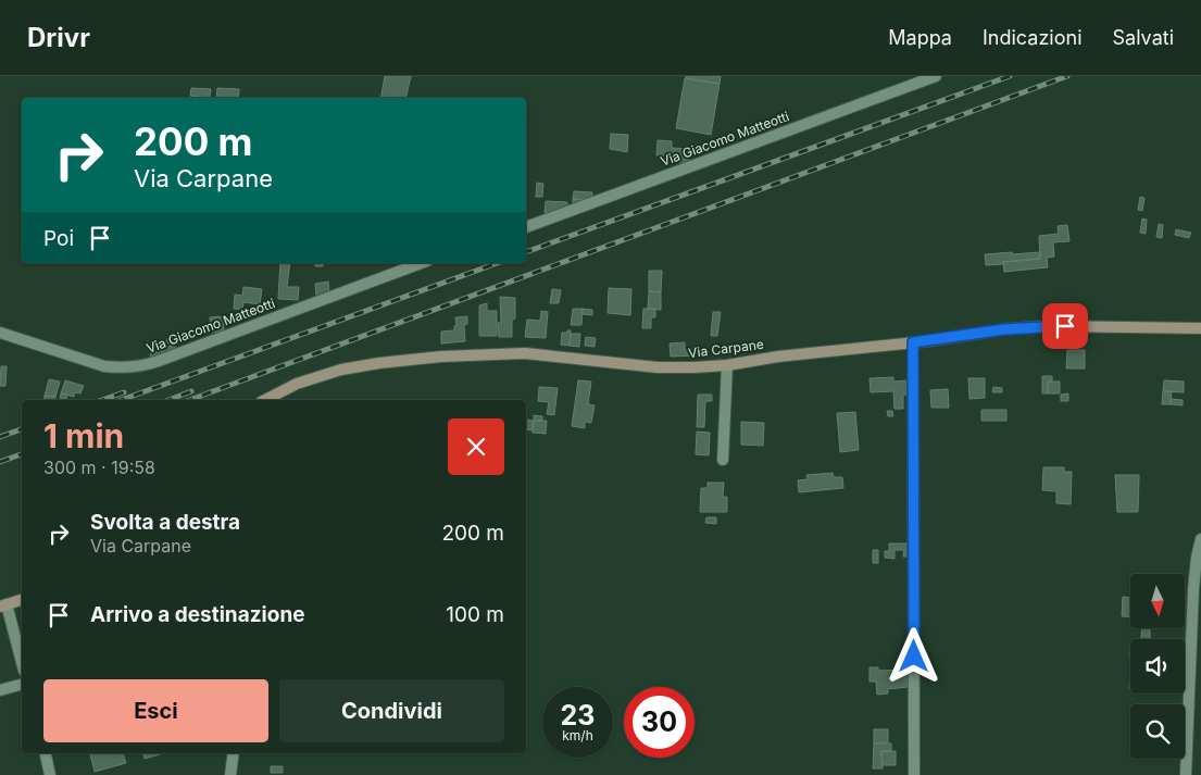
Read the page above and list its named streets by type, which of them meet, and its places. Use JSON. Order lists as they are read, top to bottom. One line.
{"streets":{"street":["Via Giacomo Matteotti","Via Carpane"]},"north":"bottom","page":{"header":"Drivr","nav":["Mappa","Indicazioni","Salvati"],"turn":["200 m","Via Carpane"],"then":"Poi","heading":["1 min","300 m · 19:58"],"list":[{"name":"Svolta a destra","note":"Via Carpane","value":"200 m"},{"name":"Arrivo a destinazione","value":"100 m"}],"buttons":["Esci","Condividi"],"speed":"23 km/h","limit":"30"}}
